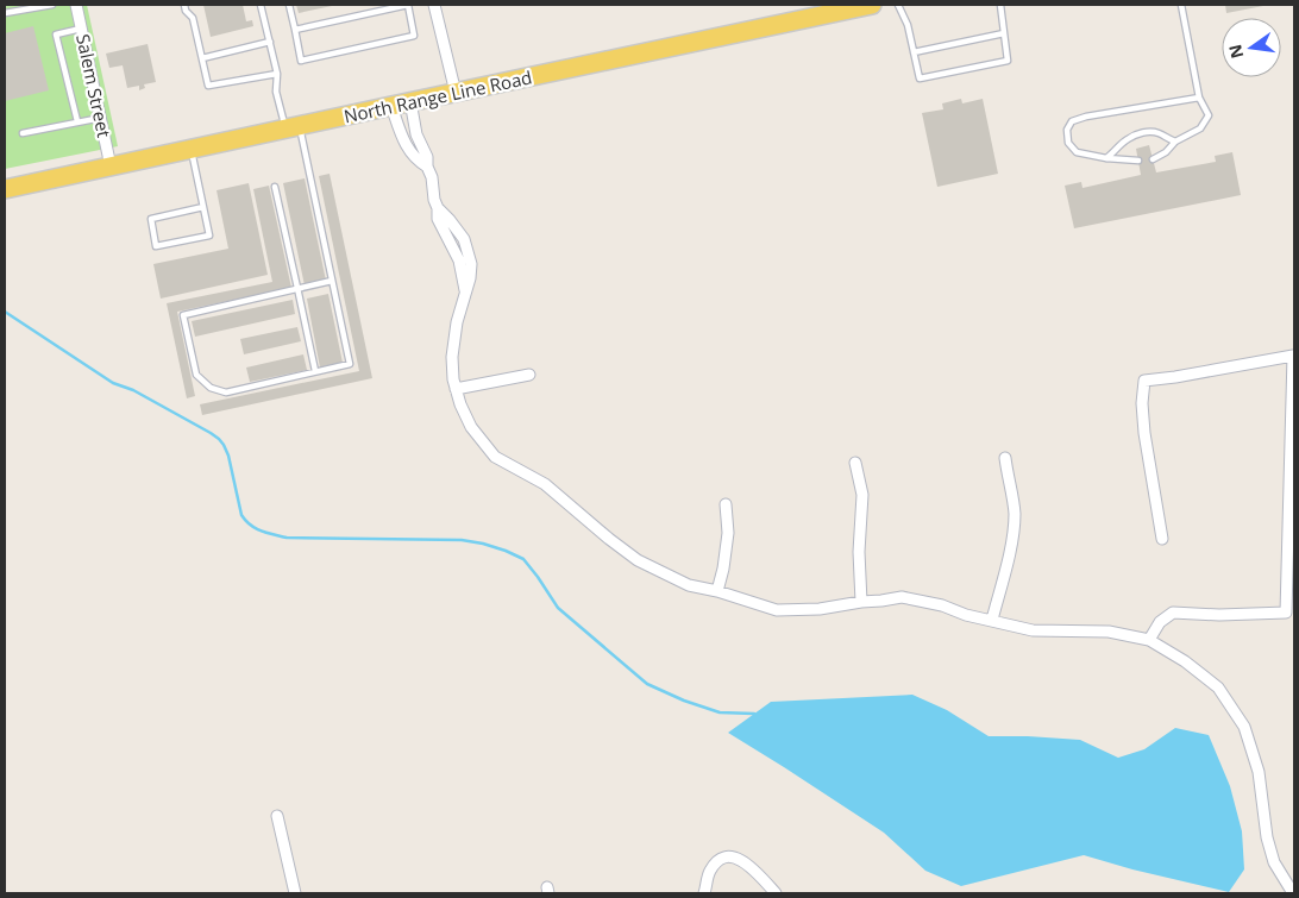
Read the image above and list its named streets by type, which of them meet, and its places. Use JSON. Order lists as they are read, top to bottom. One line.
{"streets":{"main road":["North Range Line Road"],"street":["Salem Street"]},"crossings":[["Salem Street","North Range Line Road"]],"north":"left"}
